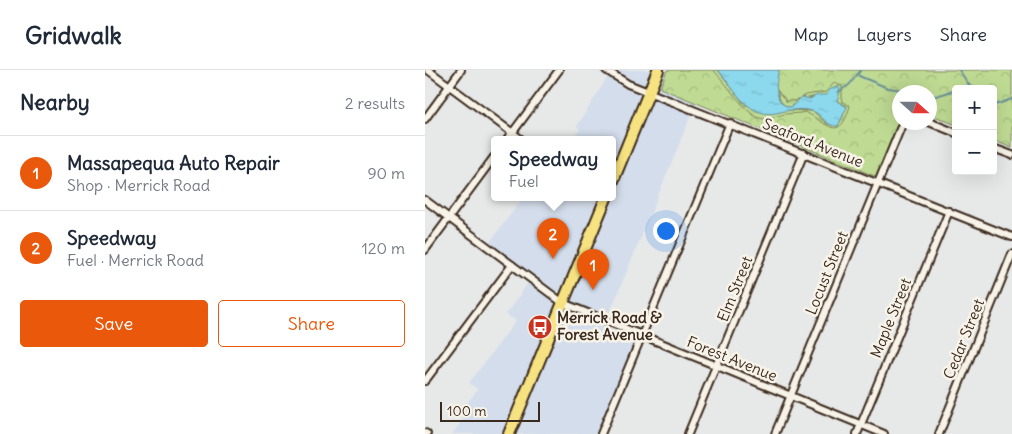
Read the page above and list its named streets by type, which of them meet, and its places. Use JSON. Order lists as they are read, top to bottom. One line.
{"streets":{"street":["Seaford Avenue","Locust Street","Elm Street","Maple Street","Cedar Street","Forest Avenue"]},"crossings":[["Seaford Avenue","Locust Street"],["Seaford Avenue","Elm Street"],["Seaford Avenue","Maple Street"],["Locust Street","Forest Avenue"],["Elm Street","Forest Avenue"],["Maple Street","Forest Avenue"]],"places":{"bus stop":["Merrick Road & Forest Avenue"]},"scale_bar":"100 m","north":"right","page":{"header":"Gridwalk","nav":["Map","Layers","Share"],"heading":["Nearby","2 results"],"map_buttons":["+","−"],"list":[{"mark":"1","name":"Massapequa Auto Repair","note":"Shop · Merrick Road","value":"90 m"},{"mark":"2","name":"Speedway","note":"Fuel · Merrick Road","value":"120 m"}],"popup":["Speedway","Fuel"],"pins":["2","1"],"buttons":["Save","Share"],"scale":"100 m"}}
